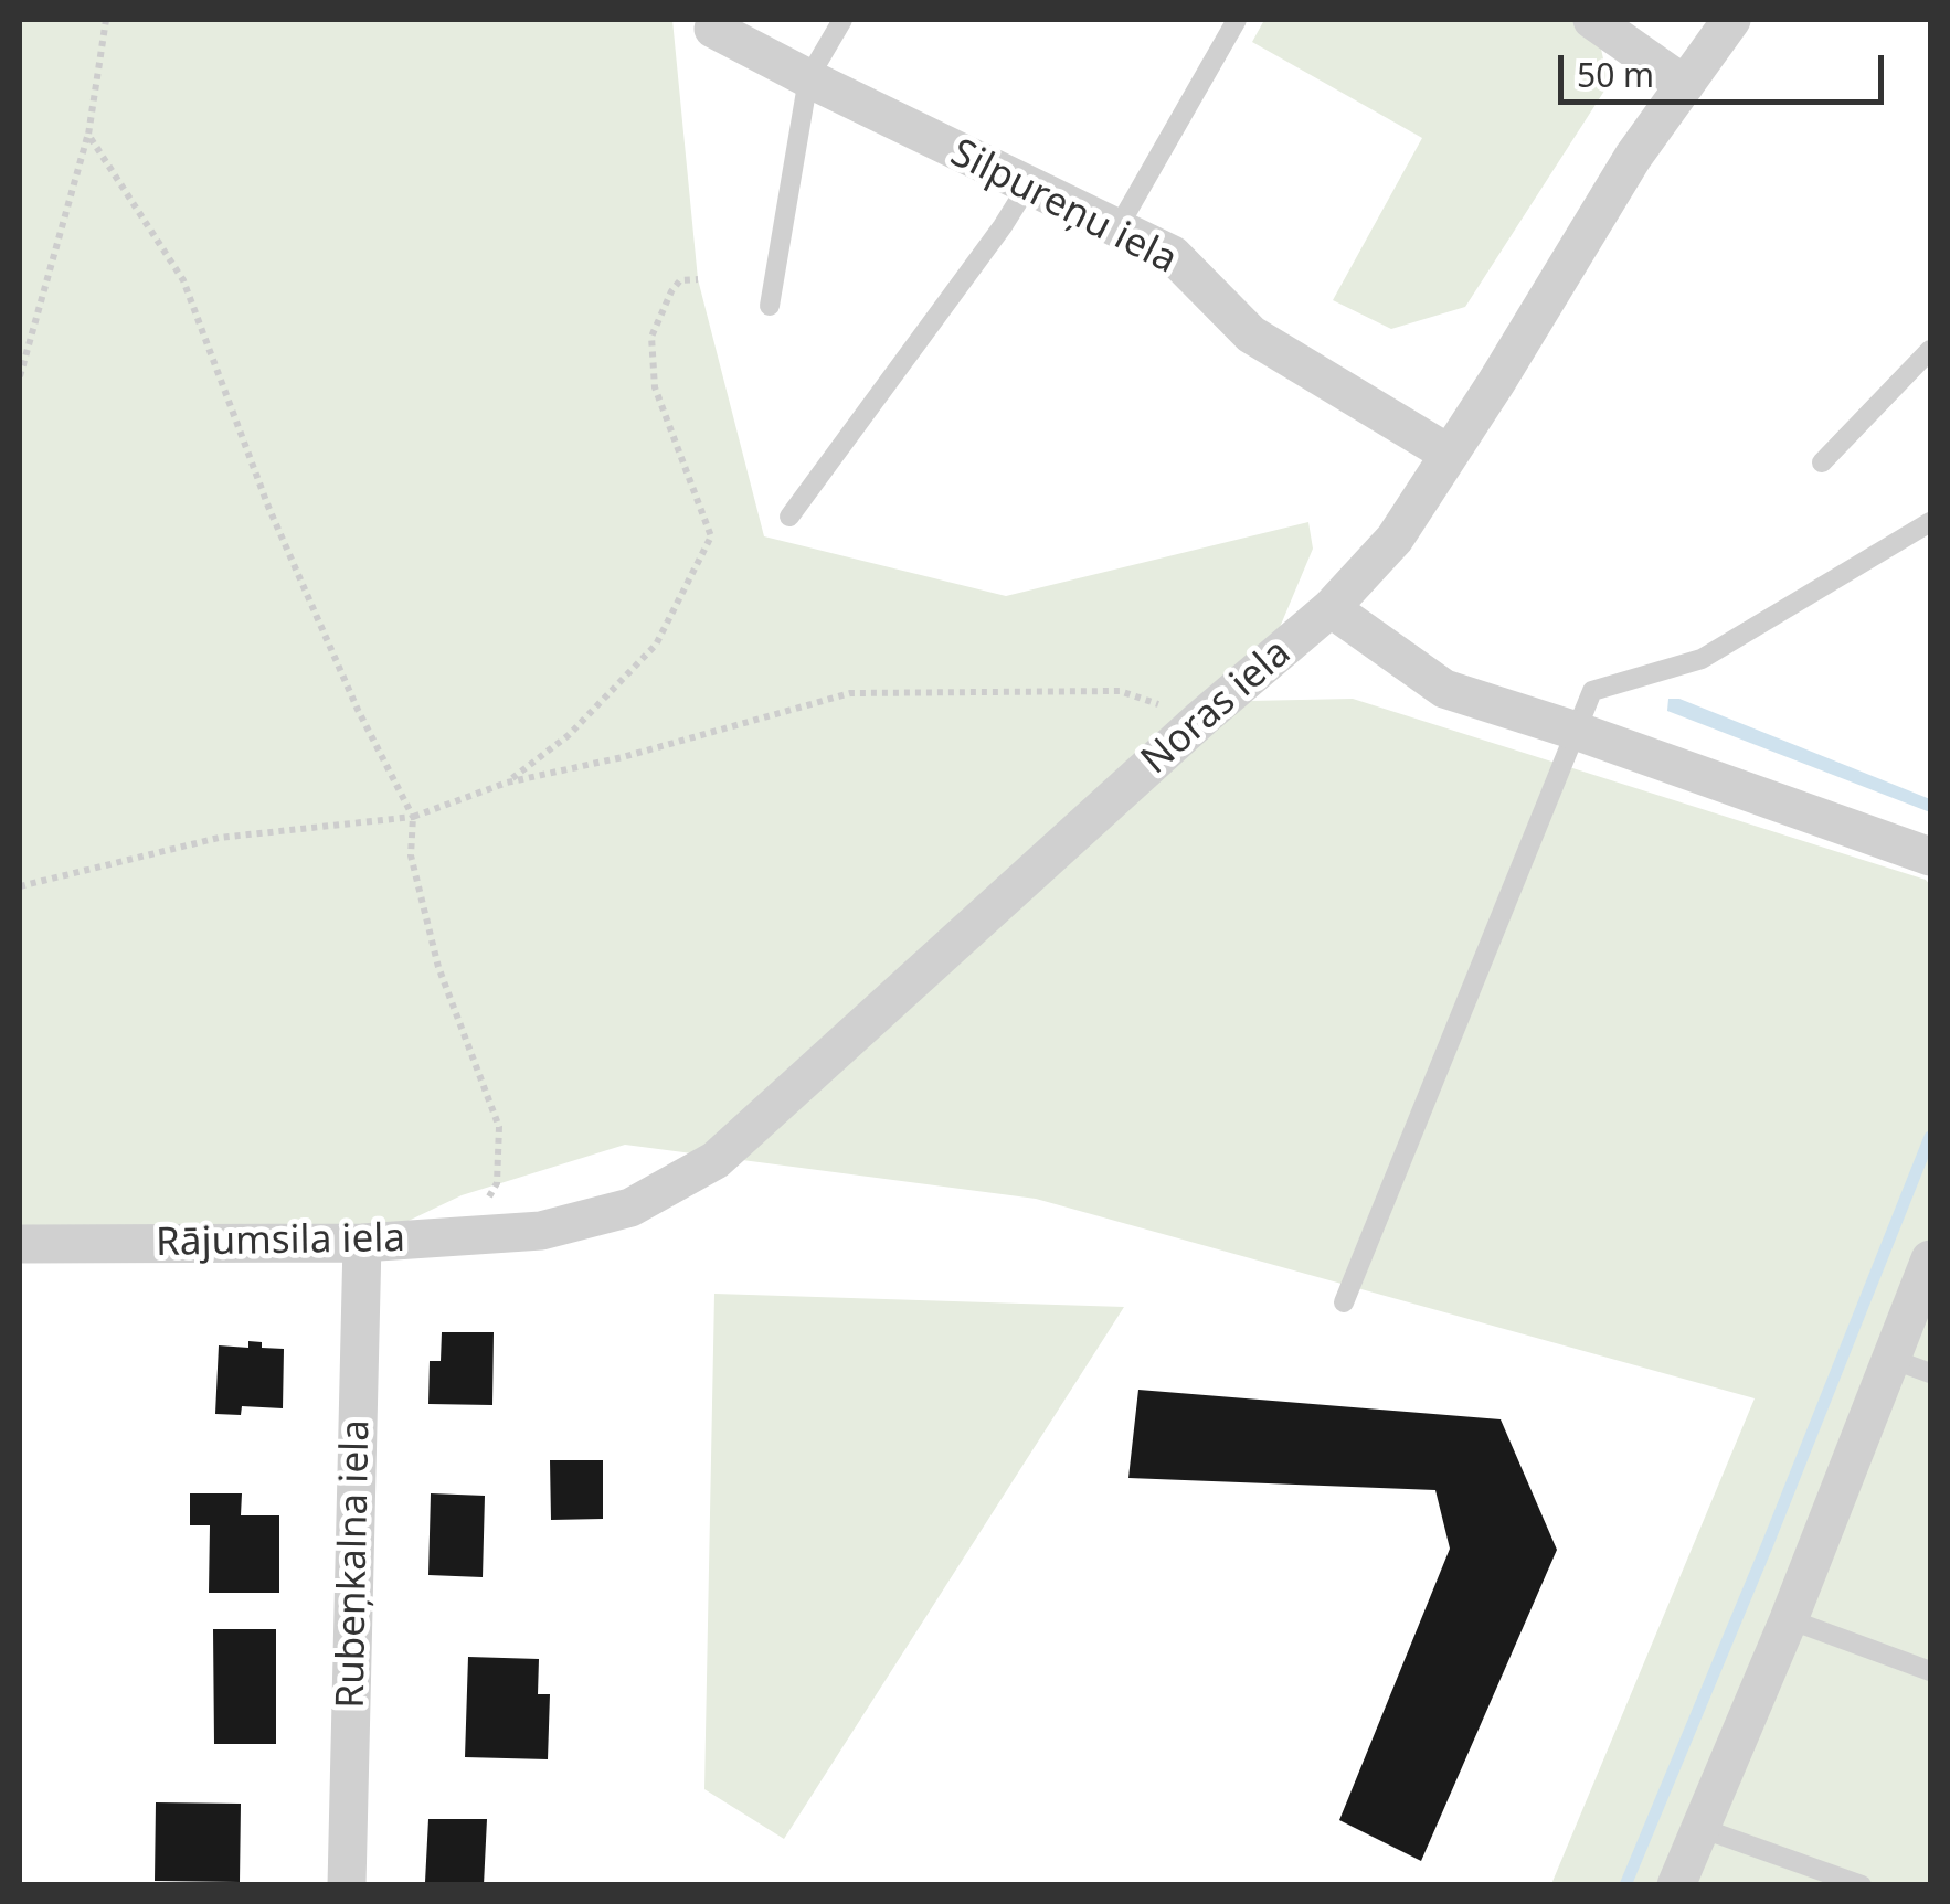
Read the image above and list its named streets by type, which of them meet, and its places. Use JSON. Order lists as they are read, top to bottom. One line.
{"streets":{"street":["Silpureņu iela","Noras iela","Rājumsila iela","Rubeņkalna iela"]},"crossings":[["Silpureņu iela","Noras iela"],["Noras iela","Rājumsila iela"],["Rājumsila iela","Rubeņkalna iela"]],"scale_bar":"50 m"}
